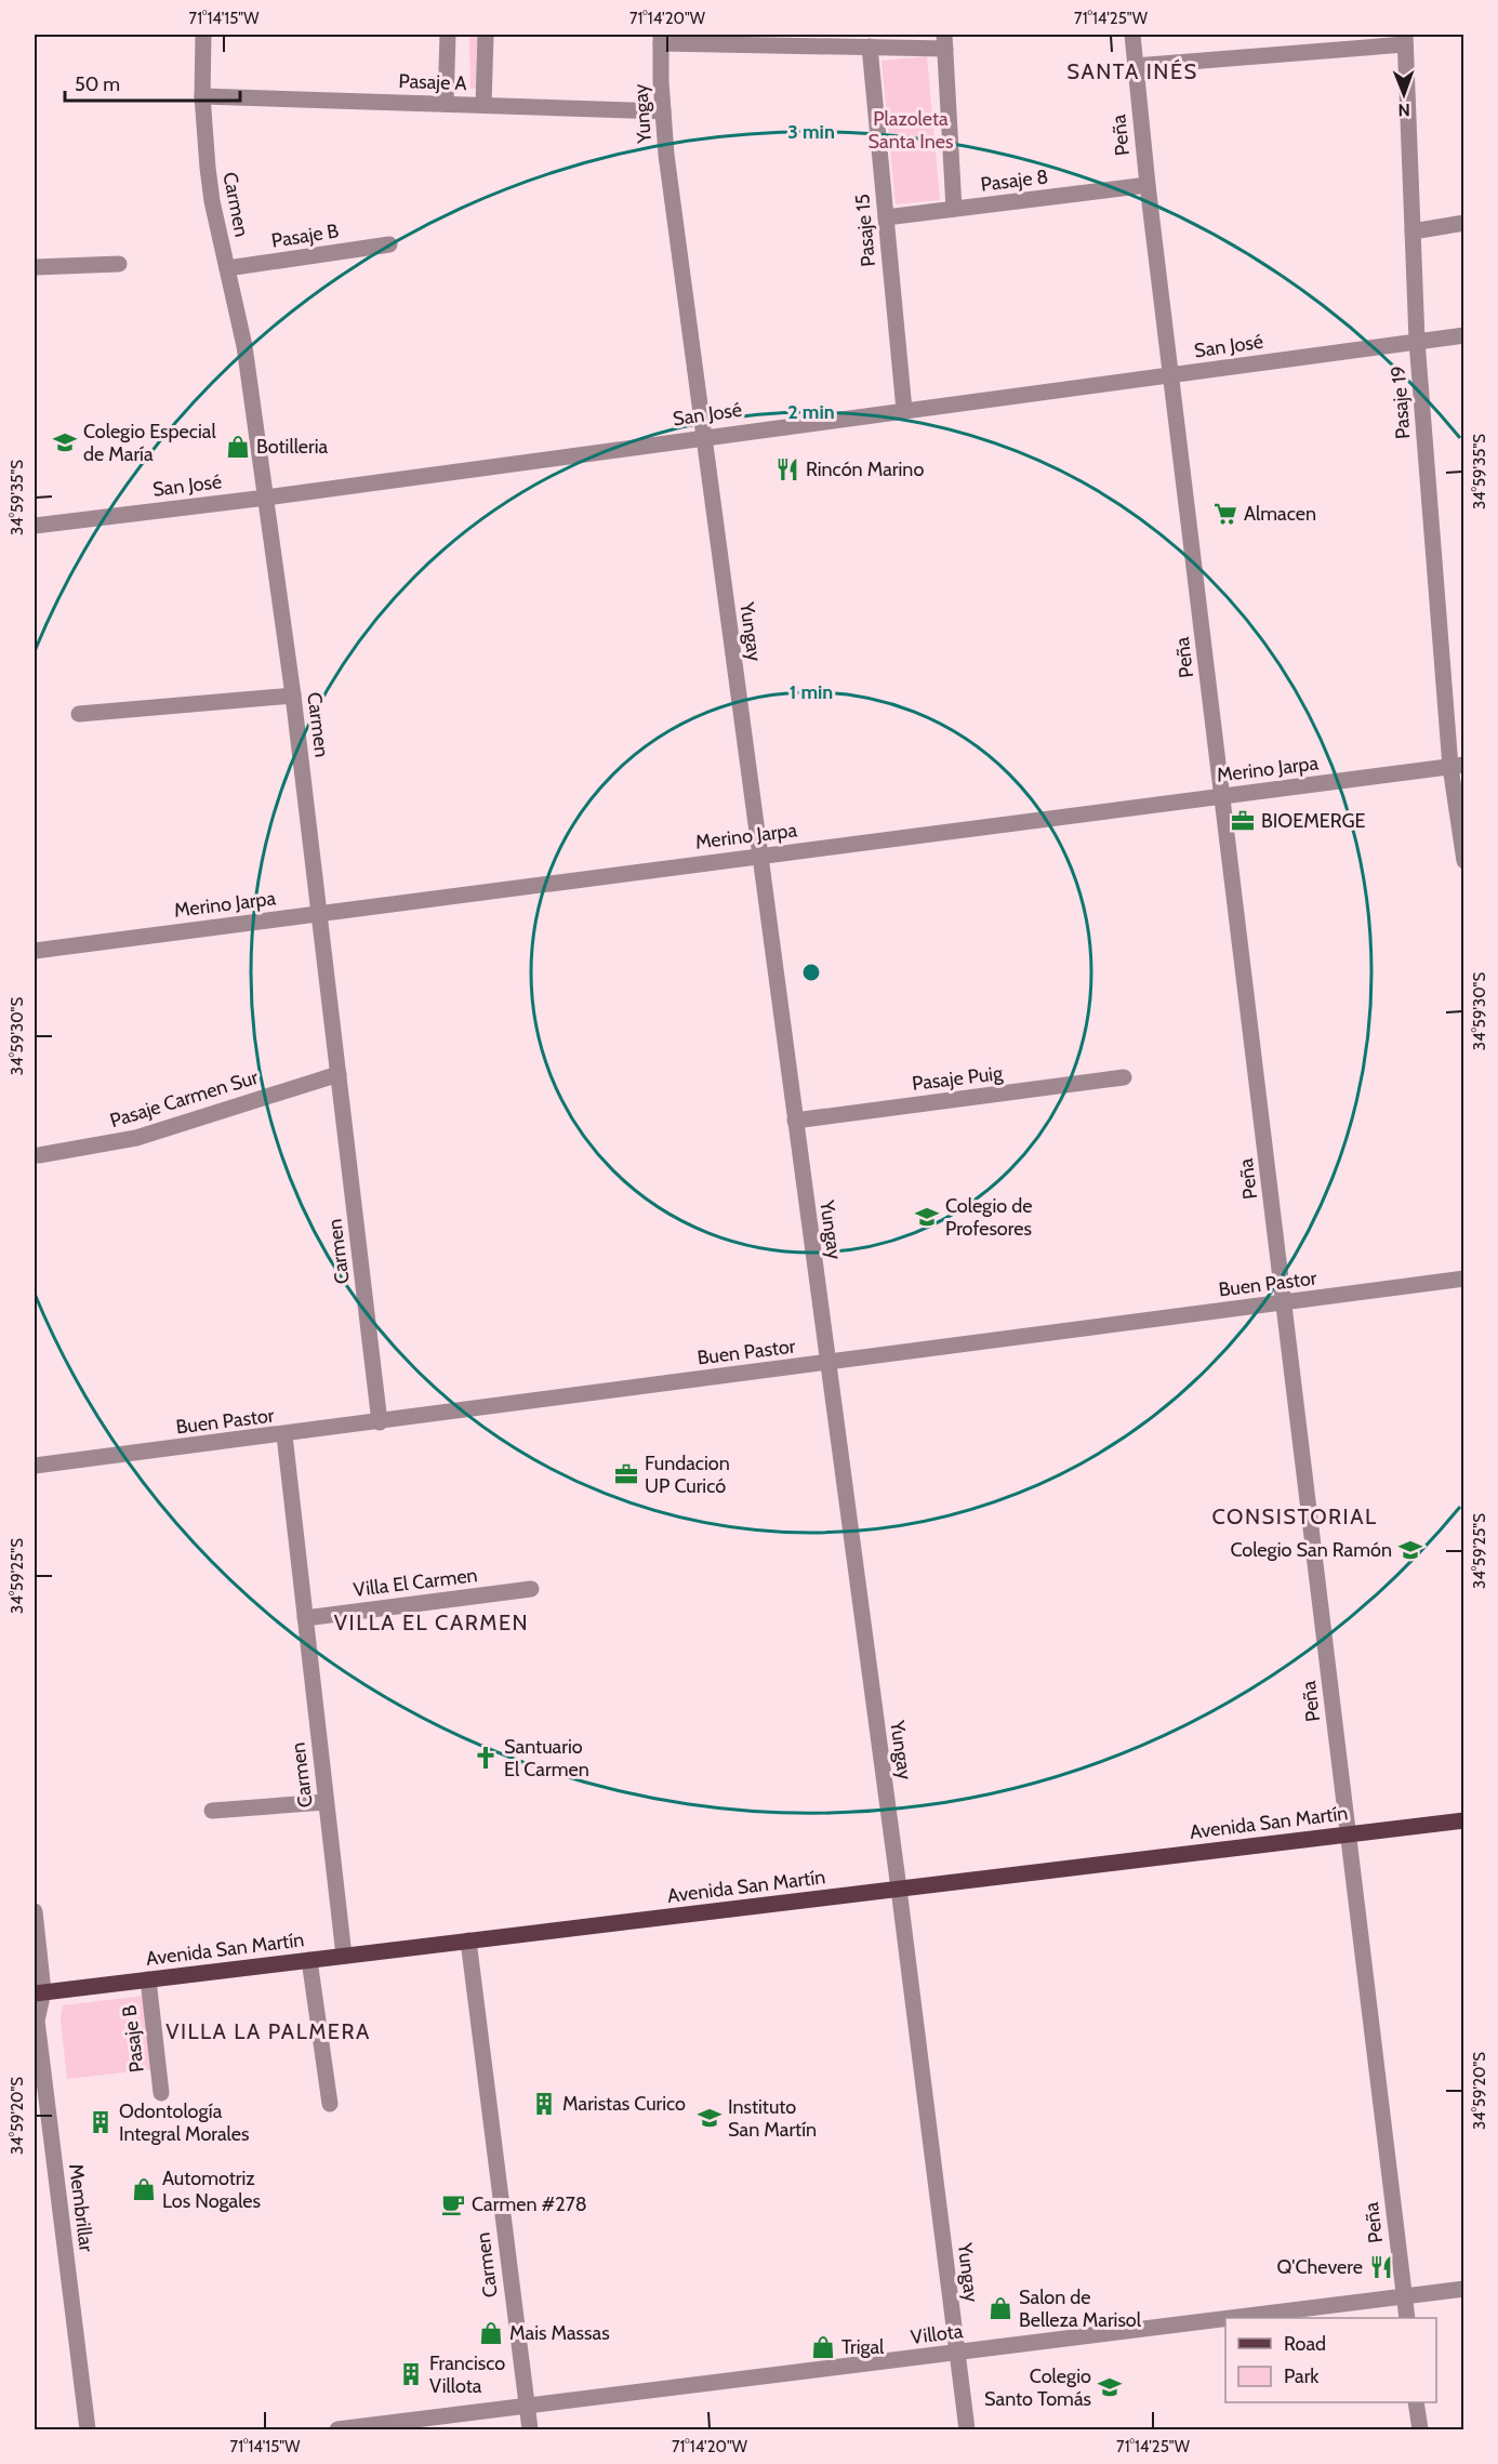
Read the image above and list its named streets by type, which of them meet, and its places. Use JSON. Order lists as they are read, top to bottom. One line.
{"streets":{"main road":["Avenida San Martín"],"street":["Pasaje A","Yungay","Peña","Pasaje 8","Carmen","Pasaje 15","Pasaje B","San José","Pasaje 19","Merino Jarpa","Pasaje Puig","Pasaje Carmen Sur","Buen Pastor","Villa El Carmen","Membrillar","Villota"]},"crossings":[["Pasaje A","Yungay"],["Pasaje A","Carmen"],["Yungay","San José"],["Yungay","Merino Jarpa"],["Yungay","Pasaje Puig"],["Yungay","Buen Pastor"],["Yungay","Avenida San Martín"],["Yungay","Villota"],["Peña","Pasaje 8"],["Peña","San José"],["Peña","Merino Jarpa"],["Peña","Buen Pastor"],["Peña","Avenida San Martín"],["Peña","Villota"],["Pasaje 8","Pasaje 15"],["Carmen","Pasaje B"],["Carmen","San José"],["Carmen","Merino Jarpa"],["Carmen","Pasaje Carmen Sur"],["Carmen","Buen Pastor"],["Carmen","Villa El Carmen"],["Carmen","Avenida San Martín"],["Carmen","Villota"],["Pasaje 15","San José"],["Pasaje B","Avenida San Martín"],["San José","Pasaje 19"],["Pasaje 19","Merino Jarpa"],["Avenida San Martín","Membrillar"]],"districts":["SANTA INÉS","CONSISTORIAL","VILLA EL CARMEN","VILLA LA PALMERA"],"parks":["Plazoleta Santa Ines"],"places":{"school or university":["Colegio Especial de María","Colegio de Profesores","Colegio San Ramón","Instituto San Martín","Colegio Santo Tomás"],"shop":["Botilleria","Automotriz Los Nogales","Salon de Belleza Marisol","Mais Massas","Trigal"],"restaurant":["Rincón Marino","Q'Chevere"],"supermarket":["Almacen"],"office":["BIOEMERGE","Fundacion UP Curicó"],"church":["Santuario El Carmen"],"building":["Maristas Curico","Odontología Integral Morales","Francisco Villota"],"cafe":["Carmen #278"]},"legend":["Road","Park"],"scale_bar":"50 m","north":"bottom","coordinates":["71°14'15\"W","71°14'20\"W","71°14'25\"W","34°59'35\"S","34°59'30\"S","34°59'25\"S","34°59'20\"S"],"rings":["3 min","2 min","1 min"]}
